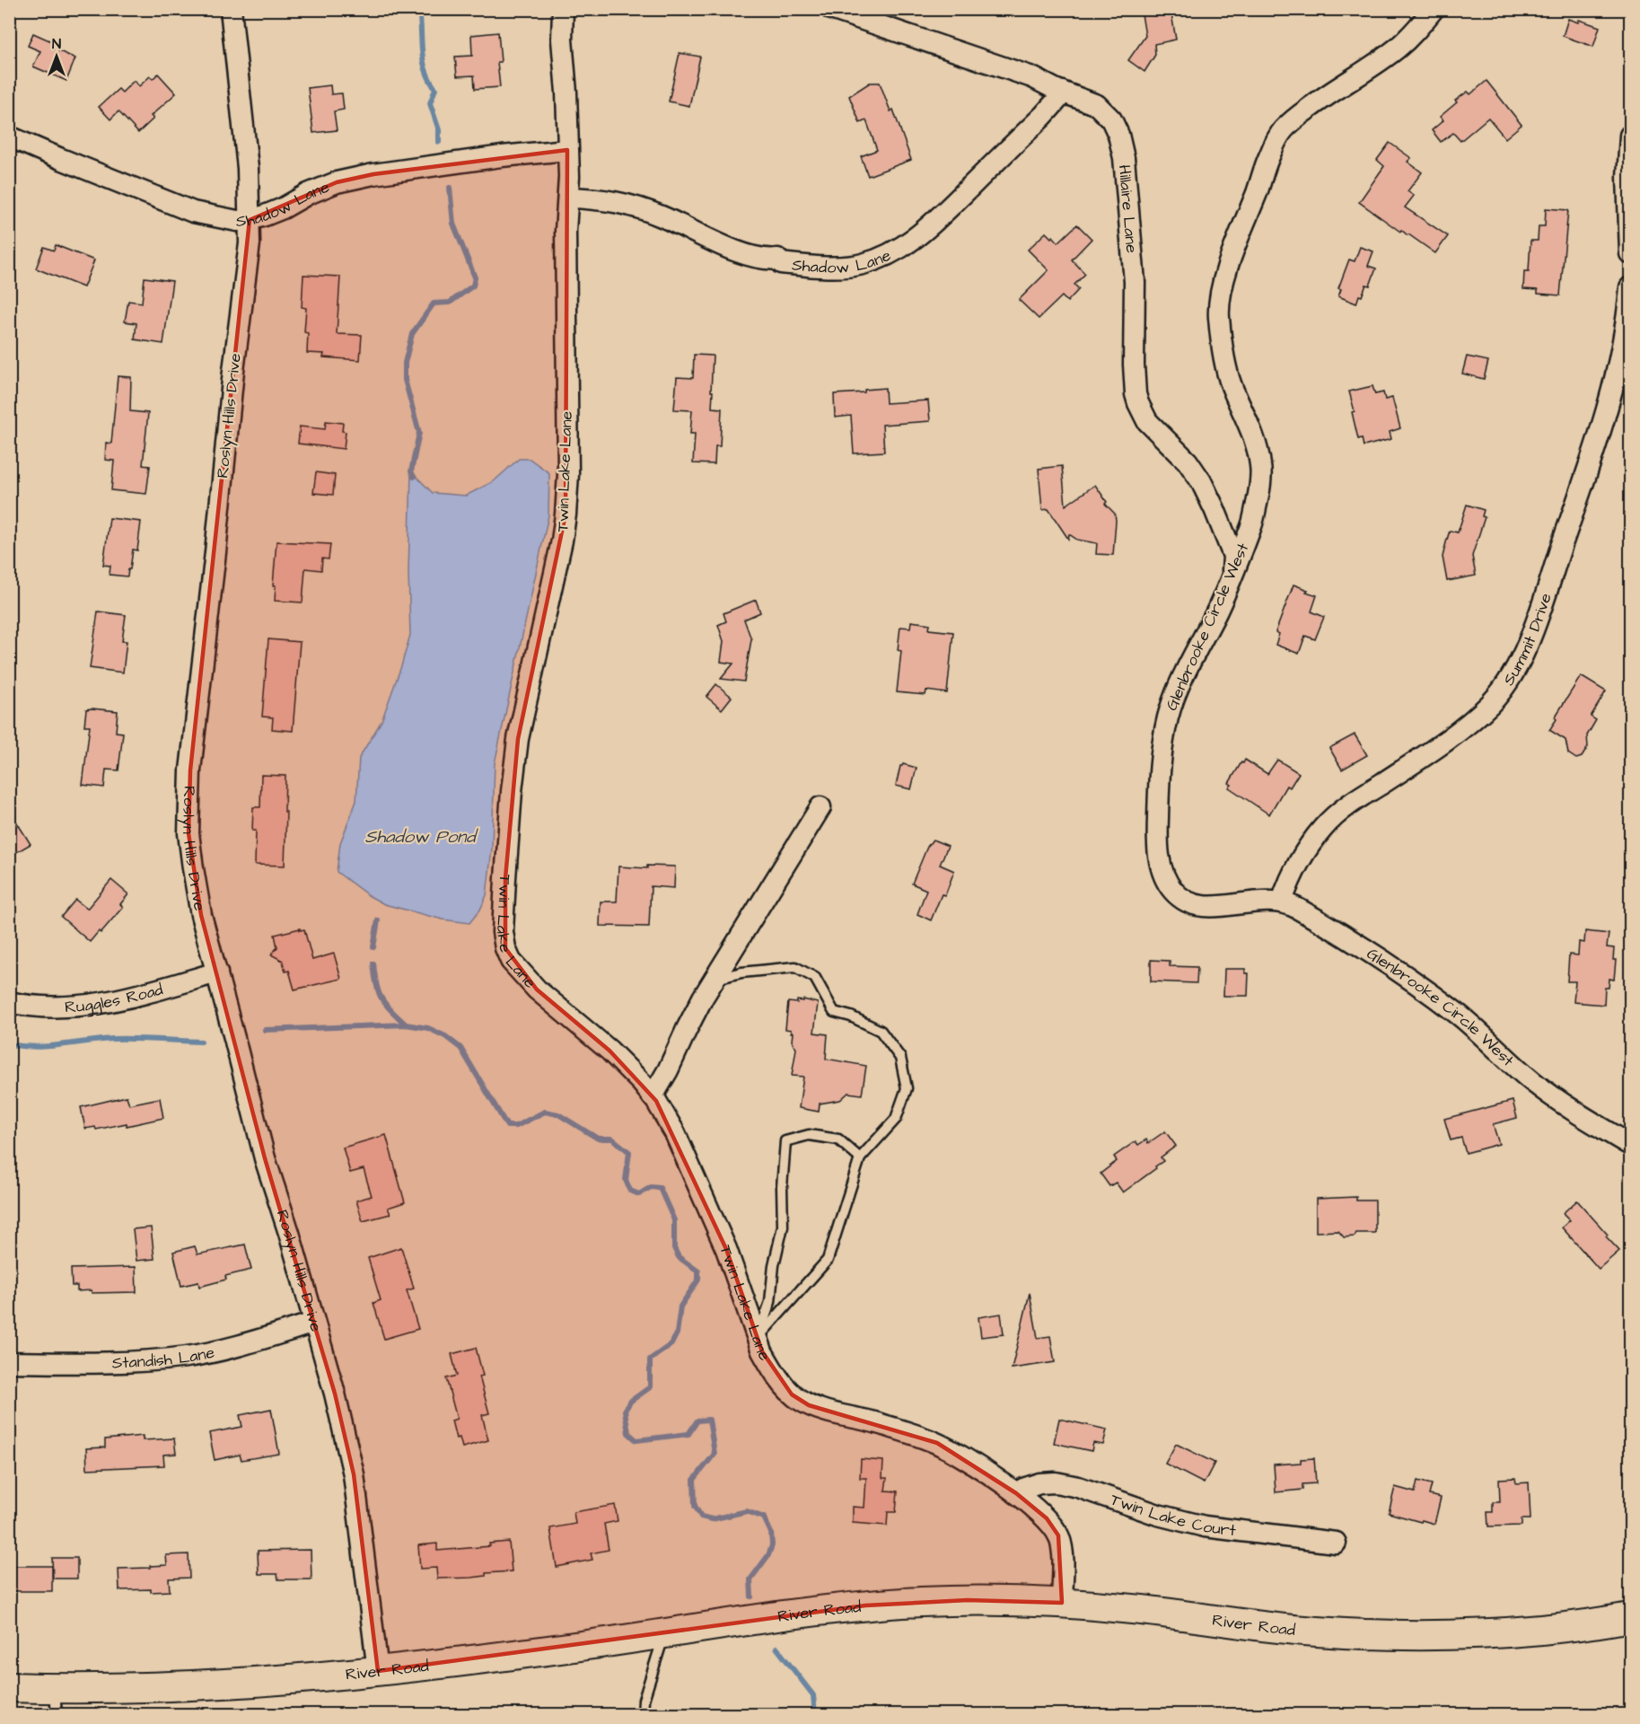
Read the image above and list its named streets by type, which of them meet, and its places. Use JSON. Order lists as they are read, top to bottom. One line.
{"streets":{"main road":["River Road"],"street":["Shadow Lane","Hillaire Lane","Roslyn Hills Drive","Twin Lake Lane","Glenbrooke Circle West","Summit Drive","Ruggles Road","Standish Lane","Twin Lake Court"]},"crossings":[["Shadow Lane","Hillaire Lane"],["Shadow Lane","Roslyn Hills Drive"],["Shadow Lane","Twin Lake Lane"],["Hillaire Lane","Glenbrooke Circle West"],["Roslyn Hills Drive","Ruggles Road"],["Roslyn Hills Drive","Standish Lane"],["Roslyn Hills Drive","River Road"],["Twin Lake Lane","Twin Lake Court"],["Twin Lake Lane","River Road"],["Glenbrooke Circle West","Summit Drive"]],"water":["Shadow Pond"],"north":"top"}
